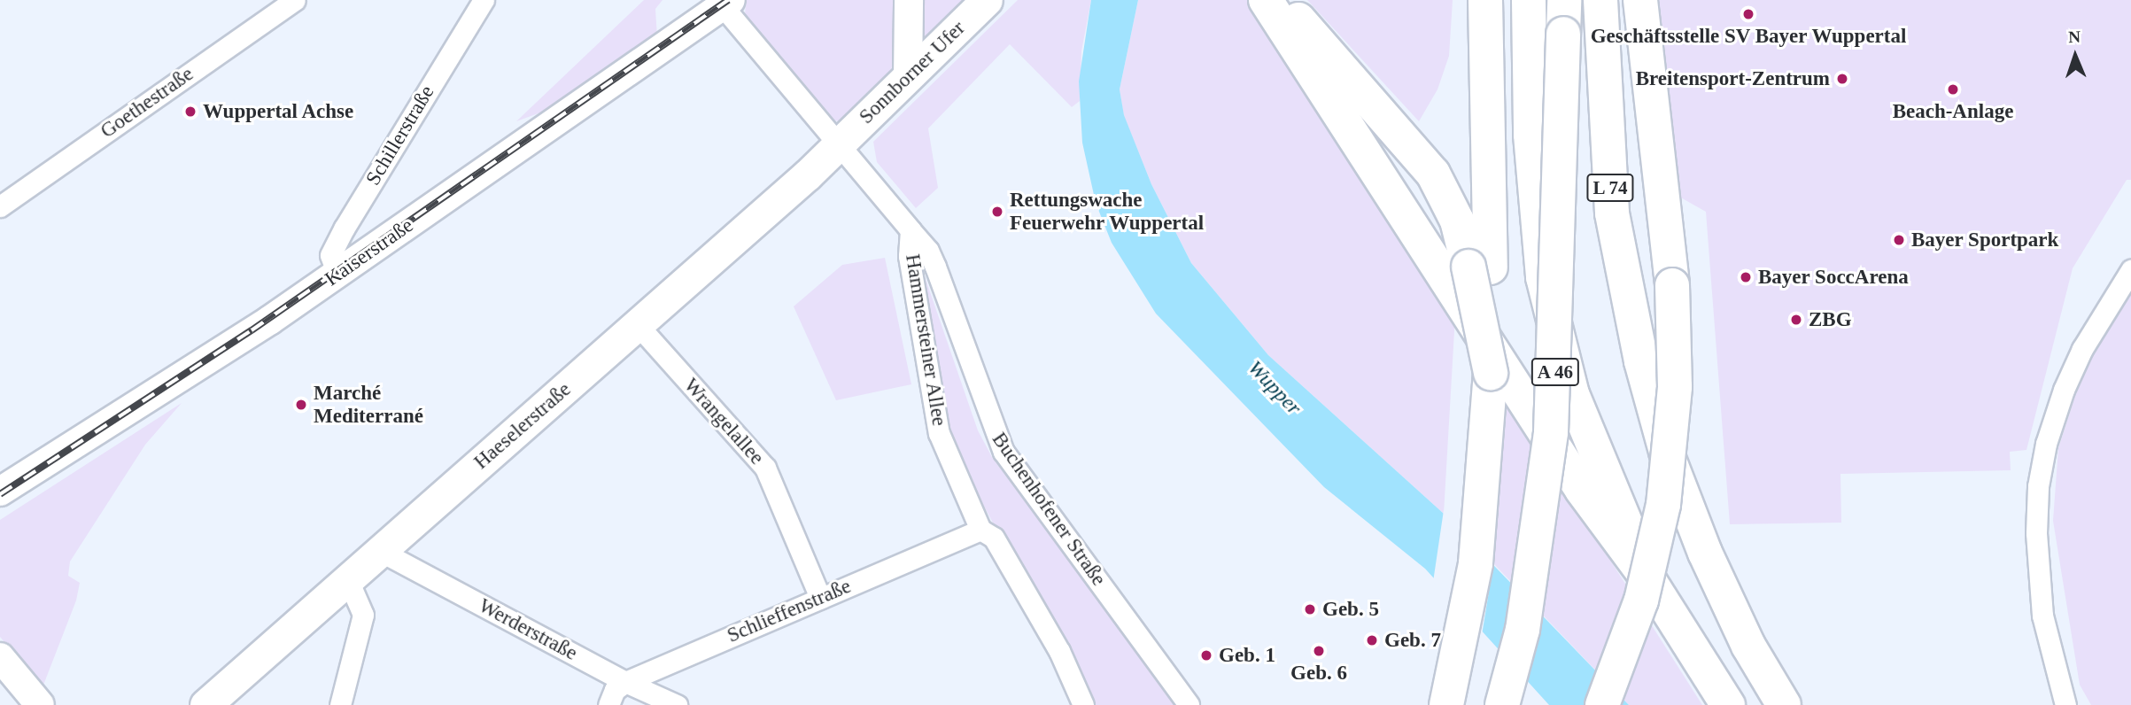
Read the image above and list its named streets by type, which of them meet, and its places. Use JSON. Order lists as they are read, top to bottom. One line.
{"streets":{"highway":["L 74","A 46"],"main road":["Sonnborner Ufer","Kaiserstraße","Haeselerstraße"],"street":["Goethestraße","Schillerstraße","Hammersteiner Allee","Wrangelallee","Buchenhofener Straße","Schlieffenstraße","Werderstraße"]},"crossings":[["Sonnborner Ufer","Hammersteiner Allee"],["Sonnborner Ufer","Haeselerstraße"],["Schillerstraße","Kaiserstraße"],["Kaiserstraße","Hammersteiner Allee"],["Hammersteiner Allee","Haeselerstraße"],["Hammersteiner Allee","Buchenhofener Straße"],["Hammersteiner Allee","Schlieffenstraße"],["Wrangelallee","Haeselerstraße"],["Wrangelallee","Schlieffenstraße"],["Haeselerstraße","Werderstraße"],["Schlieffenstraße","Werderstraße"]],"water":["Wupper"],"places":["Geschäftsstelle SV Bayer Wuppertal","Breitensport-Zentrum","Beach-Anlage","Wuppertal Achse","Rettungswache Feuerwehr Wuppertal","Bayer Sportpark","Bayer SoccArena","ZBG","Marché Mediterrané","Geb. 5","Geb. 7","Geb. 6","Geb. 1"],"north":"top"}
